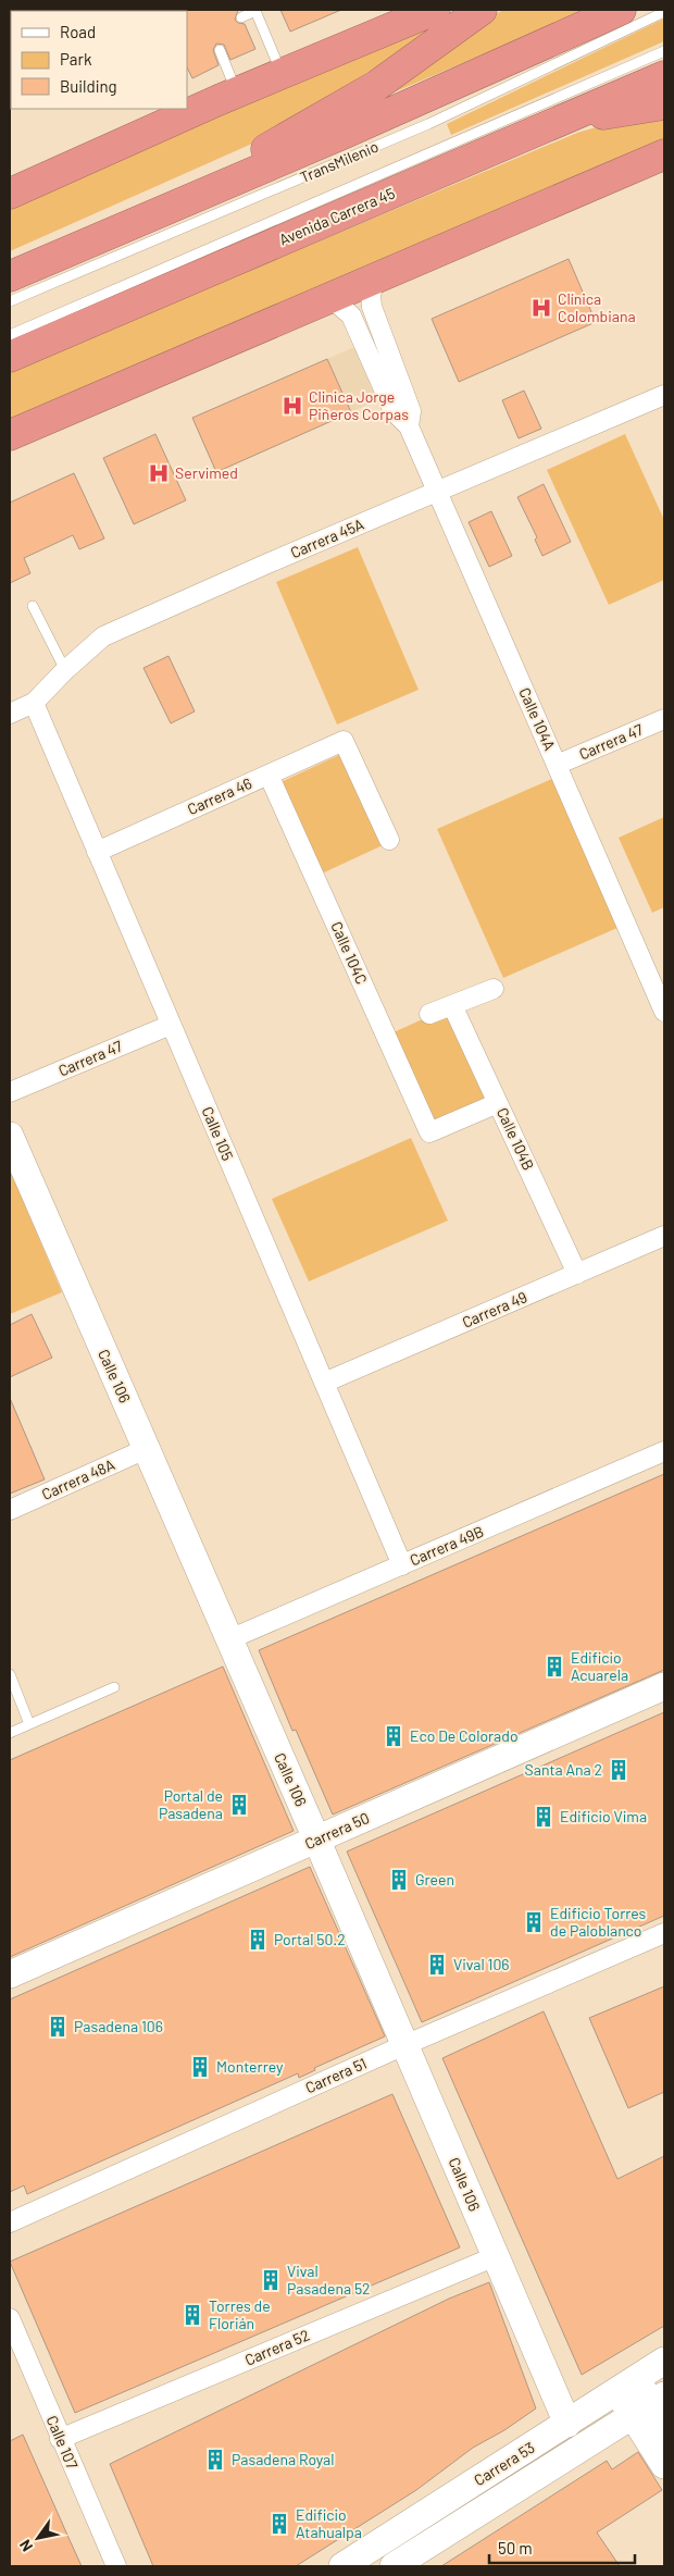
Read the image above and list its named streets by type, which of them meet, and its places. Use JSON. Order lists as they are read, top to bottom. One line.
{"streets":{"highway":["Avenida Carrera 45"],"street":["Carrera 45A","Calle 104A","Carrera 47","Carrera 46","Calle 104C","Calle 105","Calle 104B","Carrera 49","Calle 106","Carrera 48A","Carrera 49B","Carrera 50","Carrera 51","Carrera 52","Calle 107","Carrera 53"],"lane":["TransMilenio"]},"crossings":[["Carrera 45A","Calle 104A"],["Carrera 45A","Calle 105"],["Calle 104A","Carrera 47"],["Carrera 47","Calle 105"],["Carrera 46","Calle 104C"],["Carrera 46","Calle 105"],["Calle 104C","Calle 104B"],["Calle 105","Carrera 49"],["Calle 105","Carrera 49B"],["Calle 104B","Carrera 49"],["Calle 106","Carrera 48A"],["Calle 106","Carrera 49B"],["Calle 106","Carrera 50"],["Calle 106","Carrera 51"],["Calle 106","Carrera 52"],["Calle 106","Carrera 53"],["Carrera 52","Calle 107"]],"places":{"hospital":["Clínica Colombiana","Clinica Jorge Piñeros Corpas","Servimed"],"building":["Edificio Acuarela","Eco De Colorado","Santa Ana 2","Portal de Pasadena","Edificio Vima","Green","Edificio Torres de Paloblanco","Portal 50.2","Vival 106","Pasadena 106","Monterrey","Vival Pasadena 52","Torres de Florián","Pasadena Royal","Edificio Atahualpa"]},"legend":["Road","Park","Building"],"scale_bar":"50 m","north":"bottom left"}
